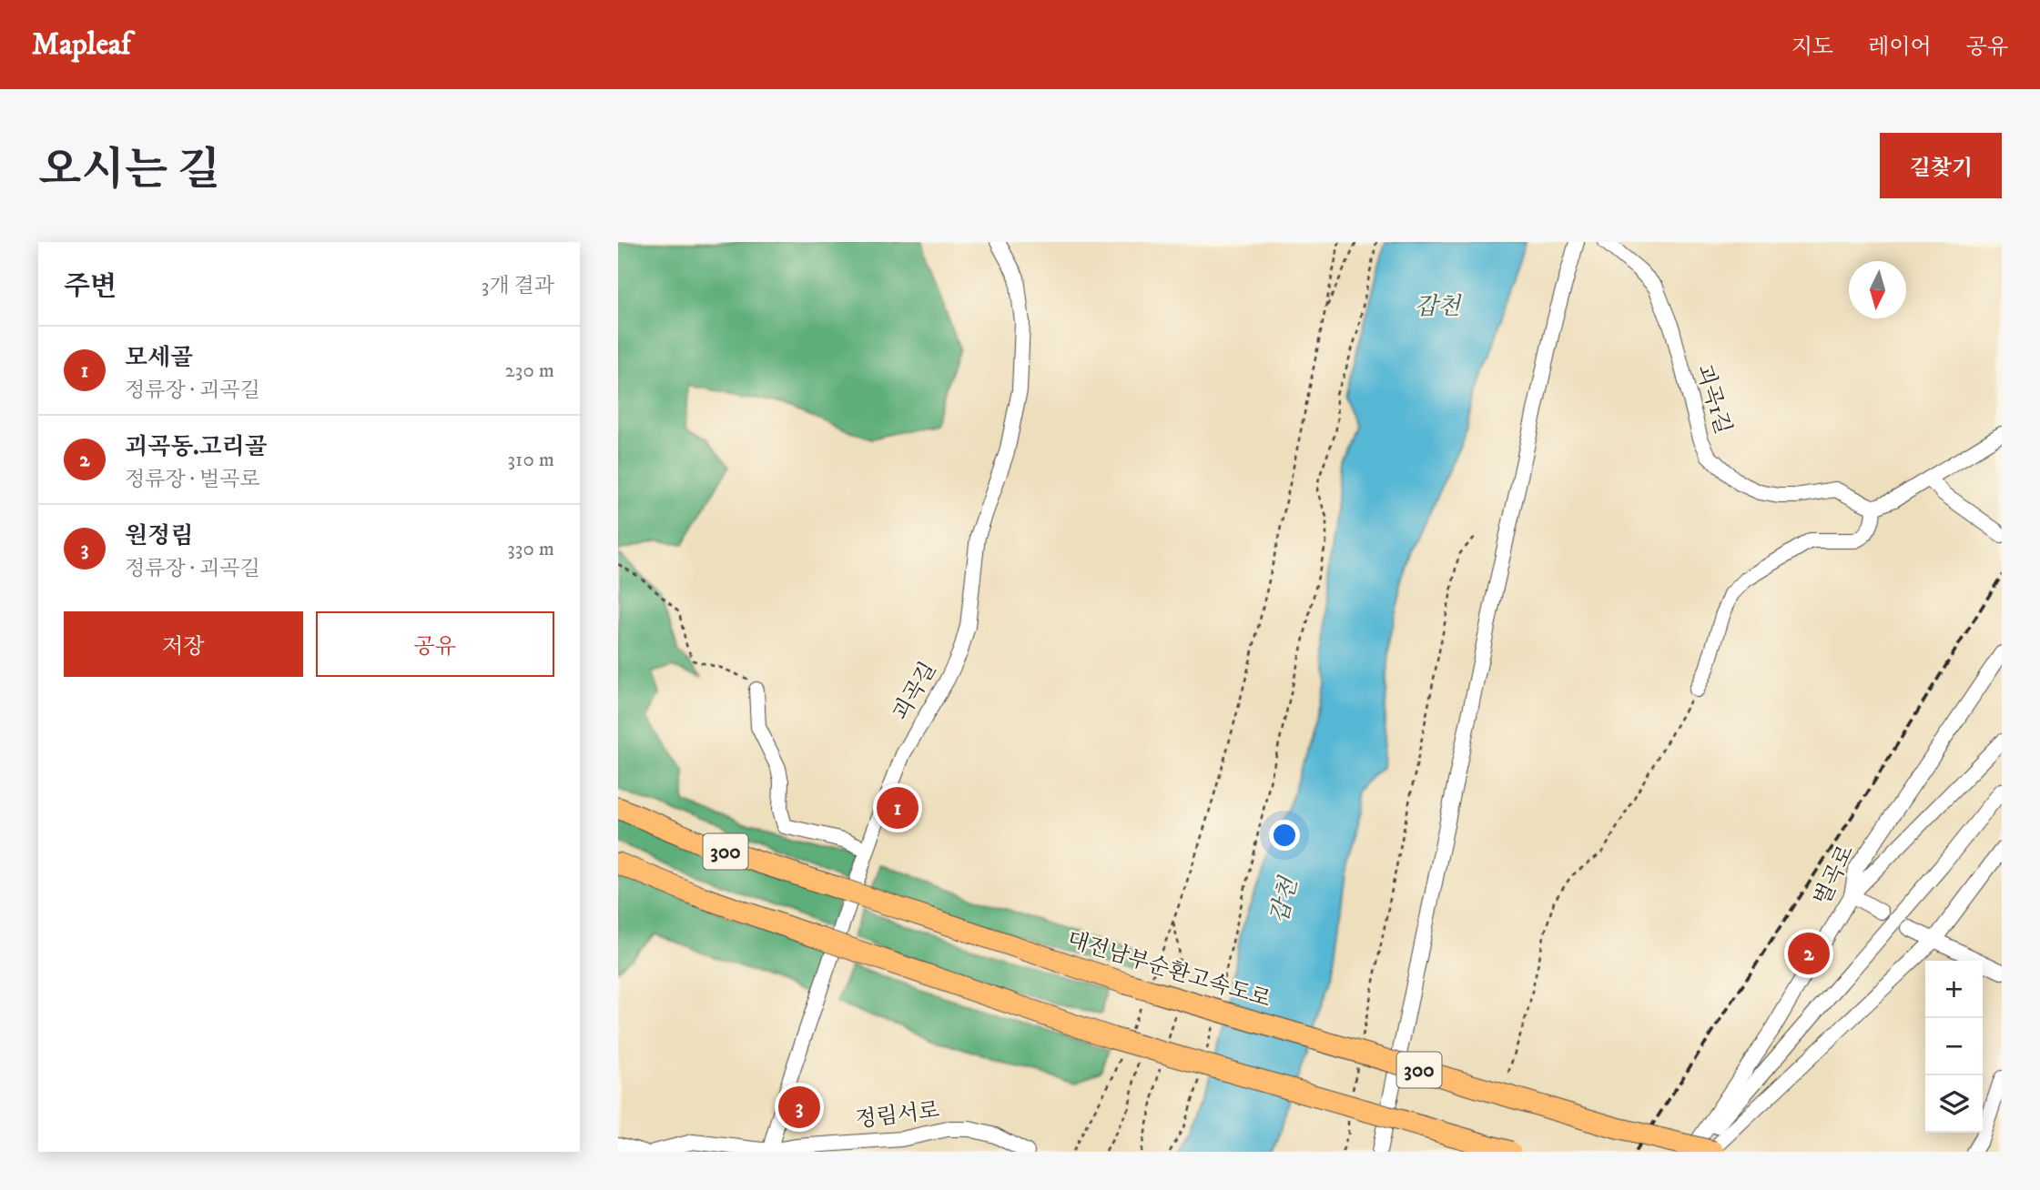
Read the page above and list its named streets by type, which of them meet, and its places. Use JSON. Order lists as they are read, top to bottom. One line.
{"streets":{"highway":["300","대전남부순환고속도로"],"street":["괴곡1길","괴곡길","벌곡로","정림서로"]},"crossings":[["괴곡길","정림서로"]],"water":["갑천"],"north":"bottom","page":{"header":"Mapleaf","nav":["지도","레이어","공유"],"title":"오시는 길","buttons":["길찾기",["저장","공유"]],"heading":["주변","3개 결과"],"list":[{"mark":"1","name":"모세골","note":"정류장 · 괴곡길","value":"230 m"},{"mark":"2","name":"괴곡동.고리골","note":"정류장 · 벌곡로","value":"310 m"},{"mark":"3","name":"원정림","note":"정류장 · 괴곡길","value":"330 m"}],"pins":["1","2","3"],"map_buttons":["+","−"]}}
